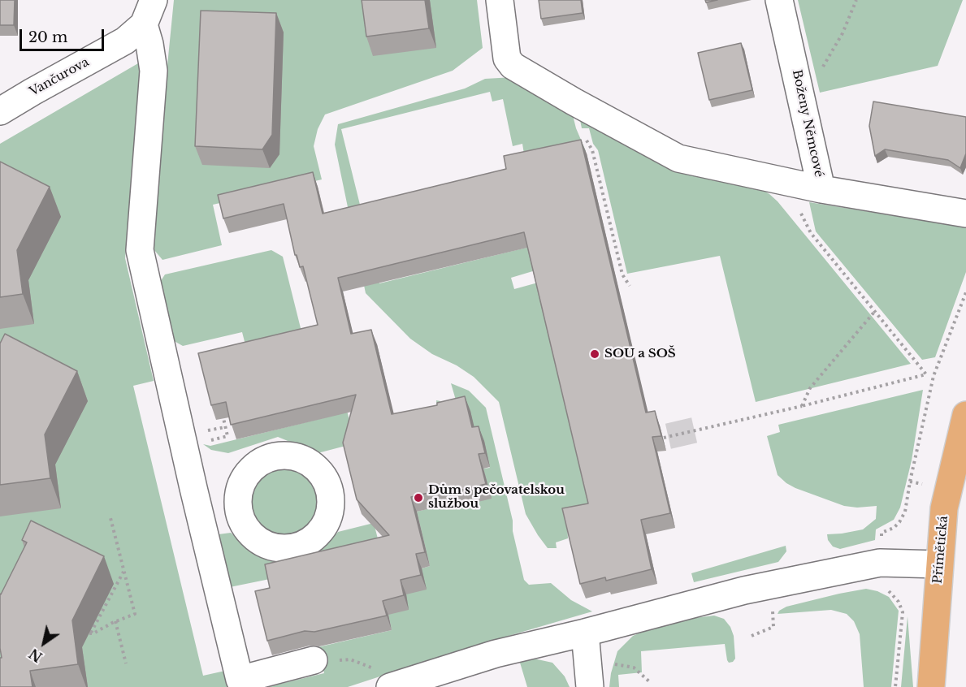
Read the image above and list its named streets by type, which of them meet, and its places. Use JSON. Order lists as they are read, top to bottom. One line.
{"streets":{"main road":["Přímětická"],"street":["Vančurova","Boženy Němcové"]},"places":["SOU a SOŠ","Dům s pečovatelskou službou"],"scale_bar":"20 m","north":"bottom left"}
